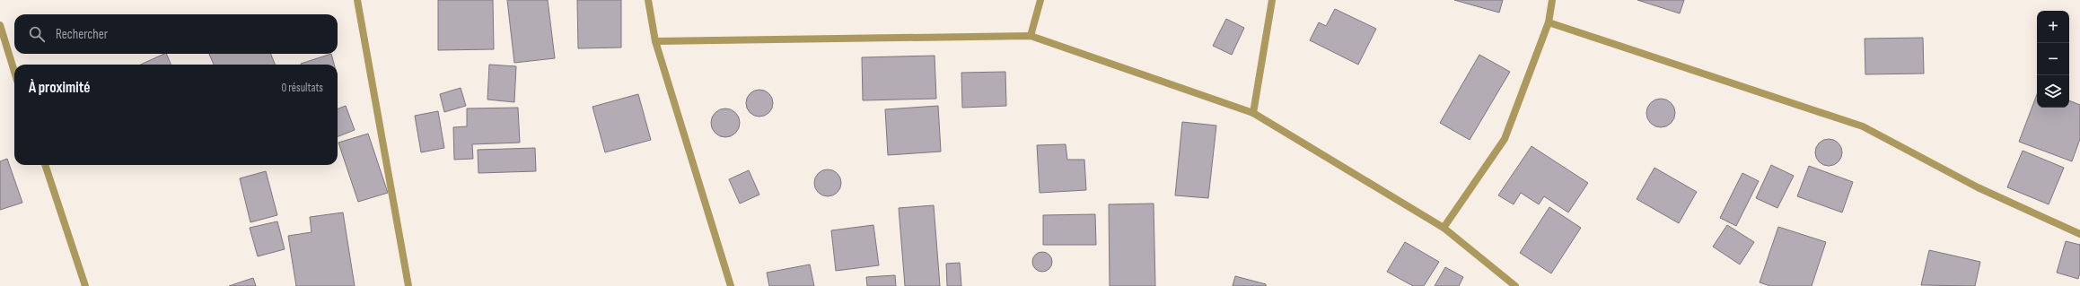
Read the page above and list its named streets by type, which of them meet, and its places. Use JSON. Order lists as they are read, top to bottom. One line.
{"page":{"map_buttons":["+","−"],"search":"Rechercher","heading":["À proximité","0 résultats"]}}
